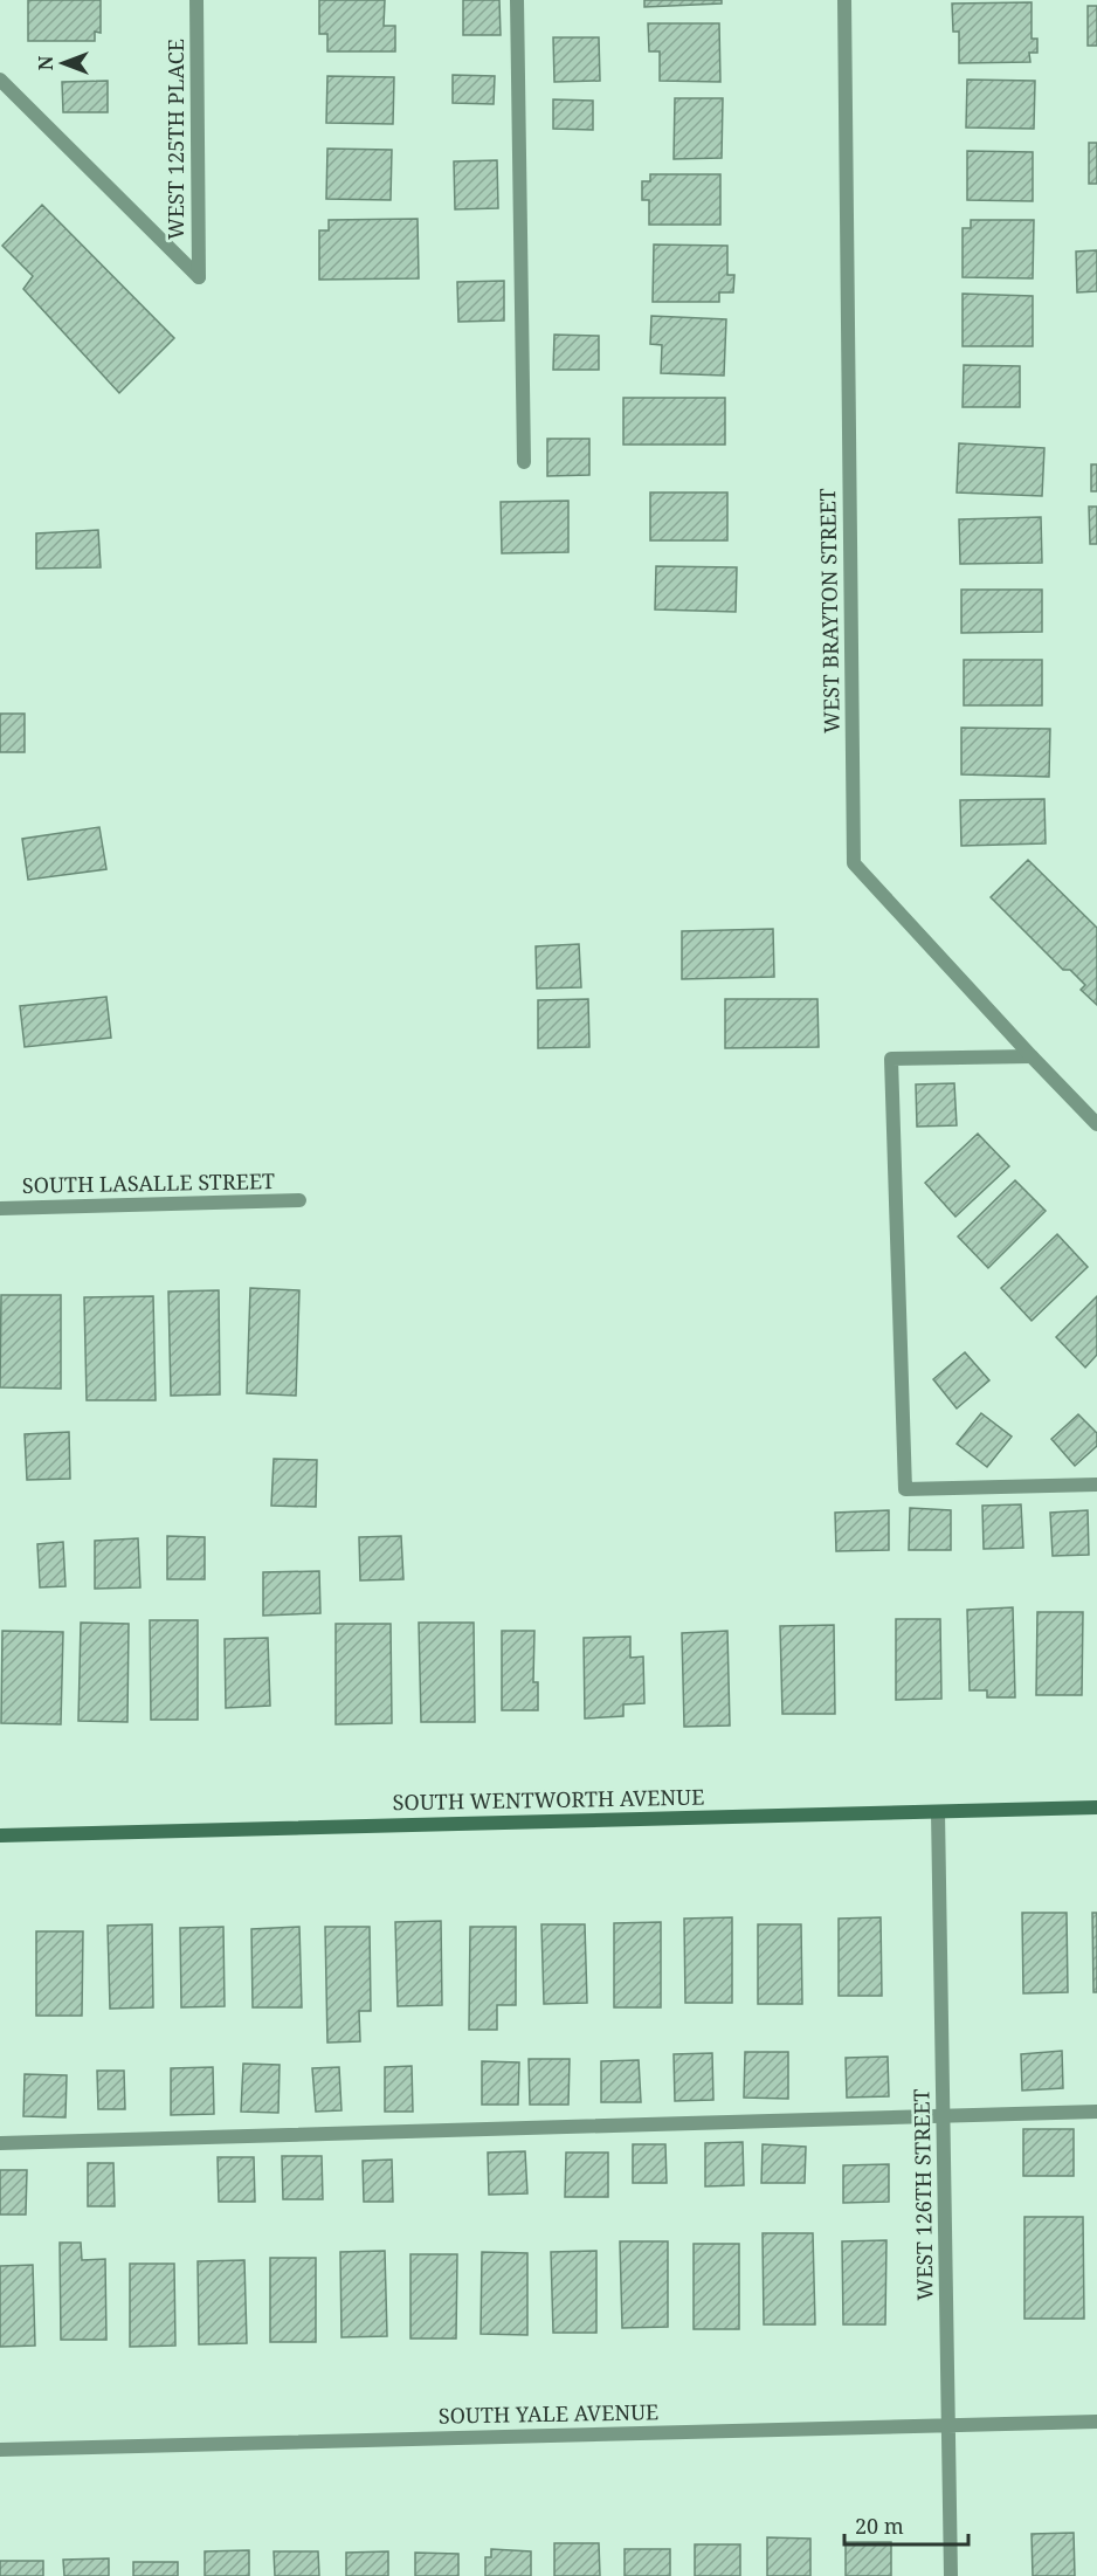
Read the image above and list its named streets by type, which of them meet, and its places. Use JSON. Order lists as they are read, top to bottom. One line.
{"streets":{"street":["WEST 125TH PLACE","WEST BRAYTON STREET","SOUTH LASALLE STREET","SOUTH WENTWORTH AVENUE","WEST 126TH STREET","SOUTH YALE AVENUE"]},"crossings":[["SOUTH WENTWORTH AVENUE","WEST 126TH STREET"],["WEST 126TH STREET","SOUTH YALE AVENUE"]],"scale_bar":"20 m","north":"left"}
